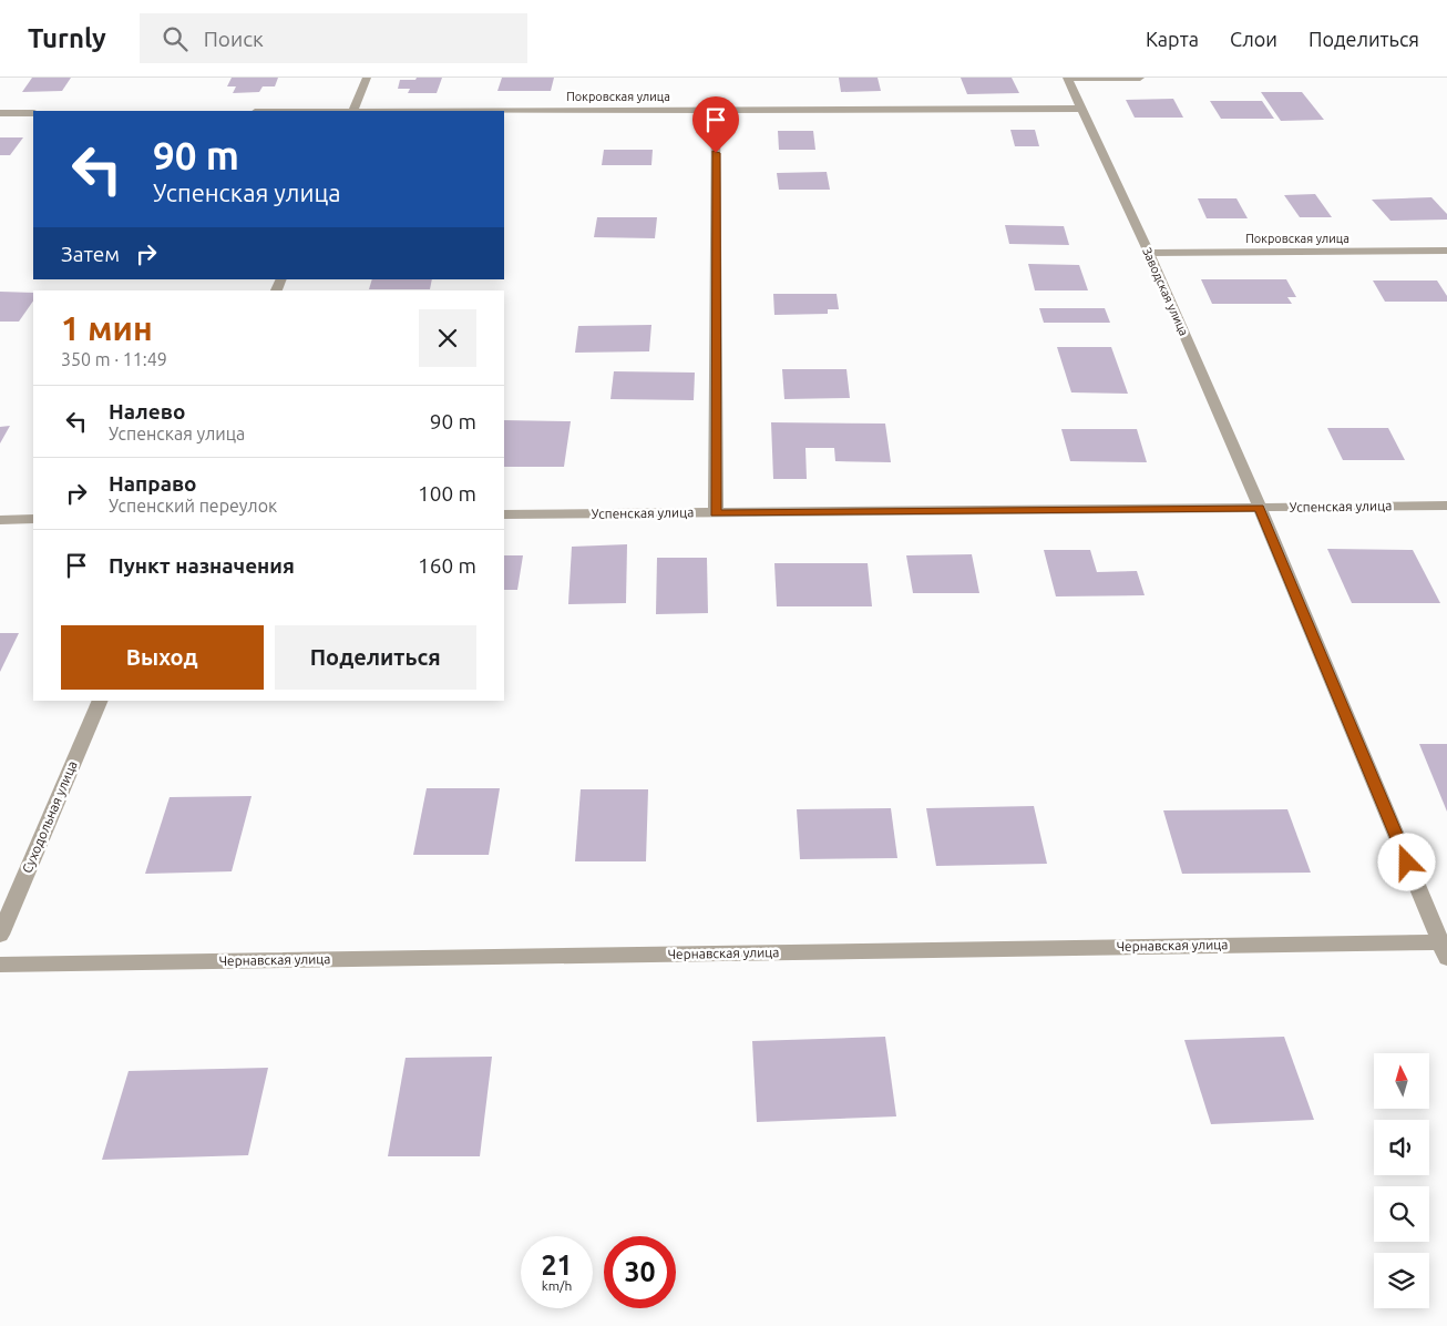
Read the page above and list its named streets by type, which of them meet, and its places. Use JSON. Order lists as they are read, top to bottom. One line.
{"streets":{"street":["Покровская улица","Заводская улица","Успенская улица","Суходольная улица","Чернавская улица"]},"crossings":[["Покровская улица","Заводская улица"],["Заводская улица","Успенская улица"],["Заводская улица","Чернавская улица"]],"north":"top","page":{"header":"Turnly","search":"Поиск","nav":["Карта","Слои","Поделиться"],"turn":["90 m","Успенская улица"],"then":"Затем","heading":["1 мин","350 m · 11:49"],"list":[{"name":"Налево","note":"Успенская улица","value":"90 m"},{"name":"Направо","note":"Успенский переулок","value":"100 m"},{"name":"Пункт назначения","value":"160 m"}],"buttons":["Выход","Поделиться"],"speed":"21 km/h","limit":"30"}}
